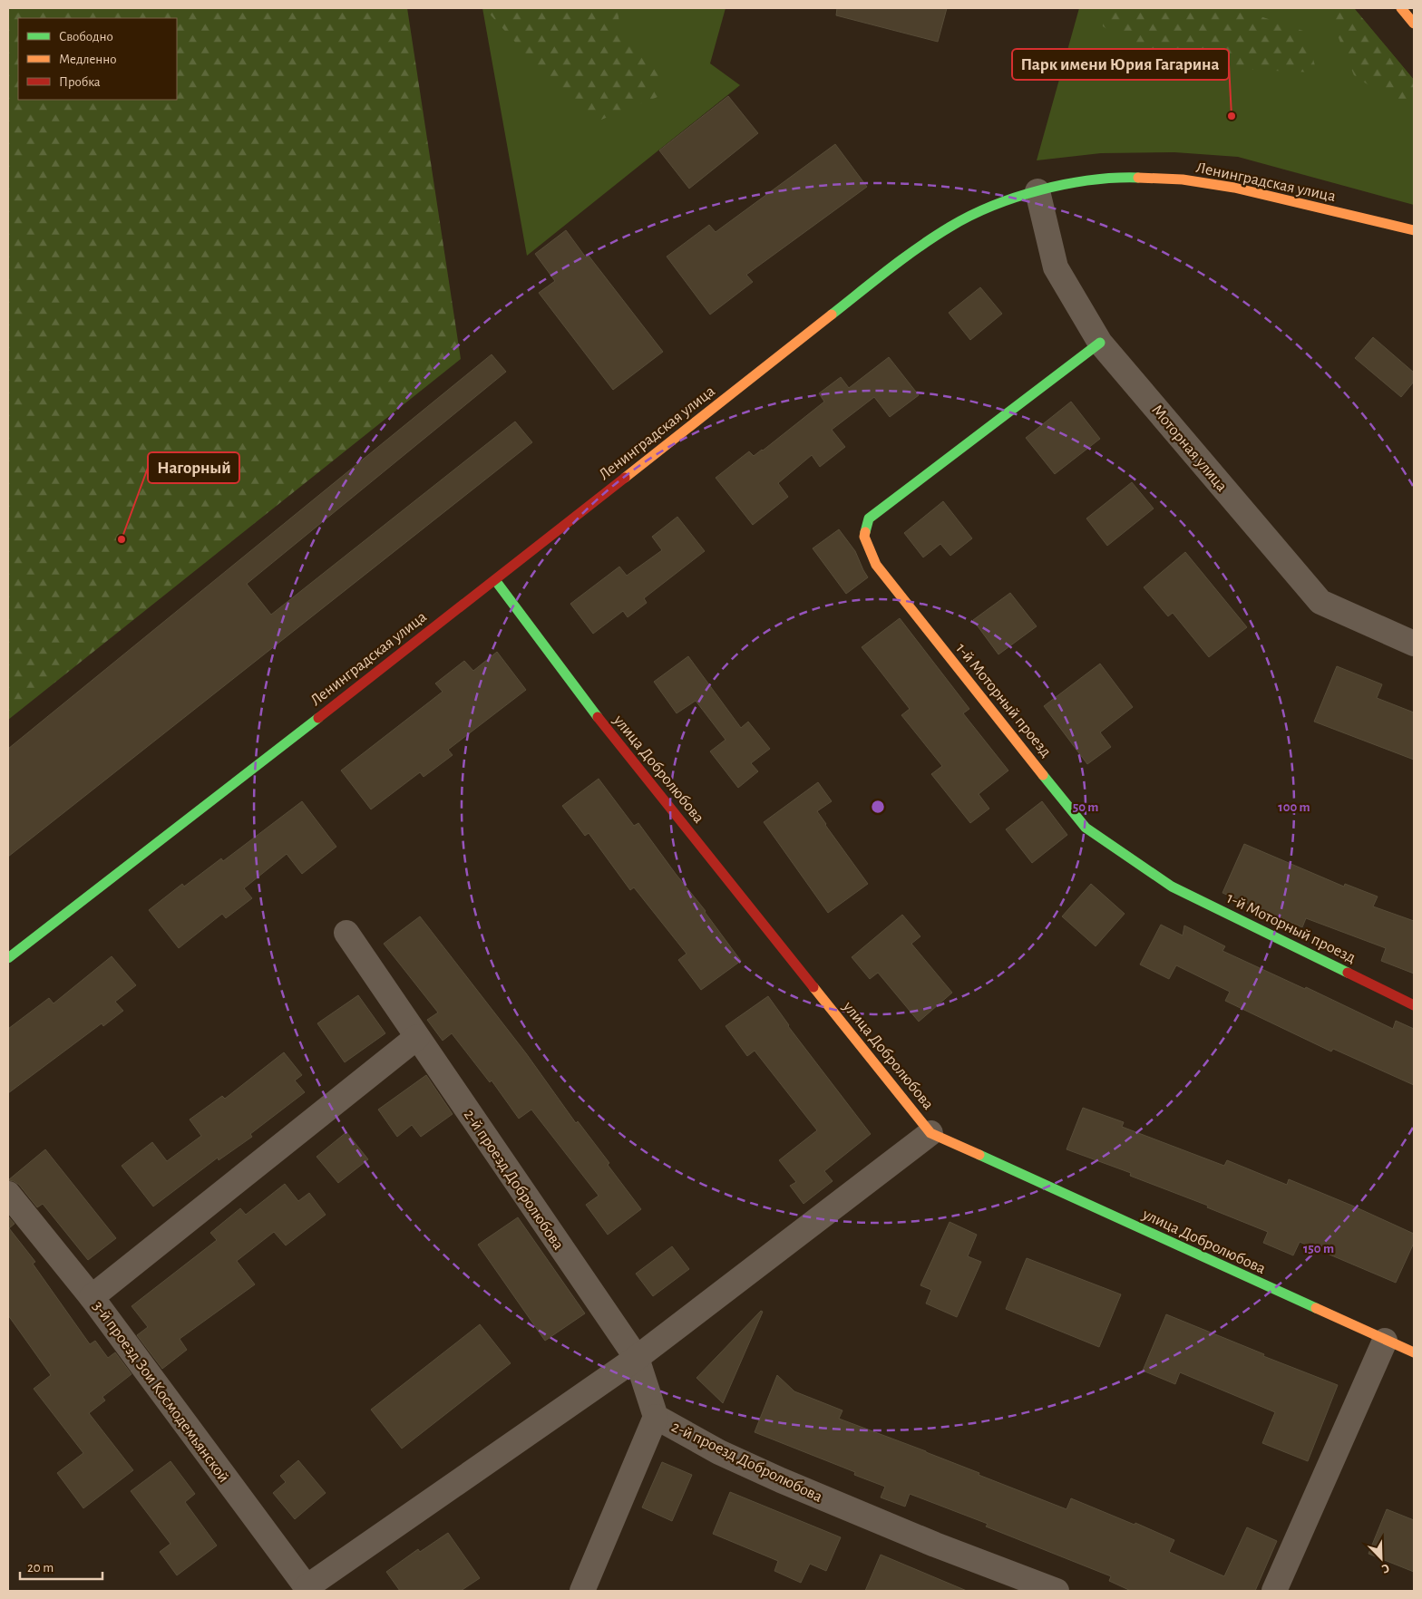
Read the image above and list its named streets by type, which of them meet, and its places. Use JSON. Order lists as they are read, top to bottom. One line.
{"streets":{"street":["Ленинградская улица","Моторная улица","1-й Моторный проезд","улица Добролюбова","2-й проезд Добролюбова","3-й проезд Зои Космодемьянской"]},"crossings":[["Ленинградская улица","Моторная улица"],["Ленинградская улица","улица Добролюбова"],["Моторная улица","1-й Моторный проезд"]],"places":["Парк имени Юрия Гагарина","Нагорный"],"legend":["Свободно","Медленно","Пробка"],"scale_bar":"20 m","north":"bottom right","rings":["50 m","100 m","150 m"]}
